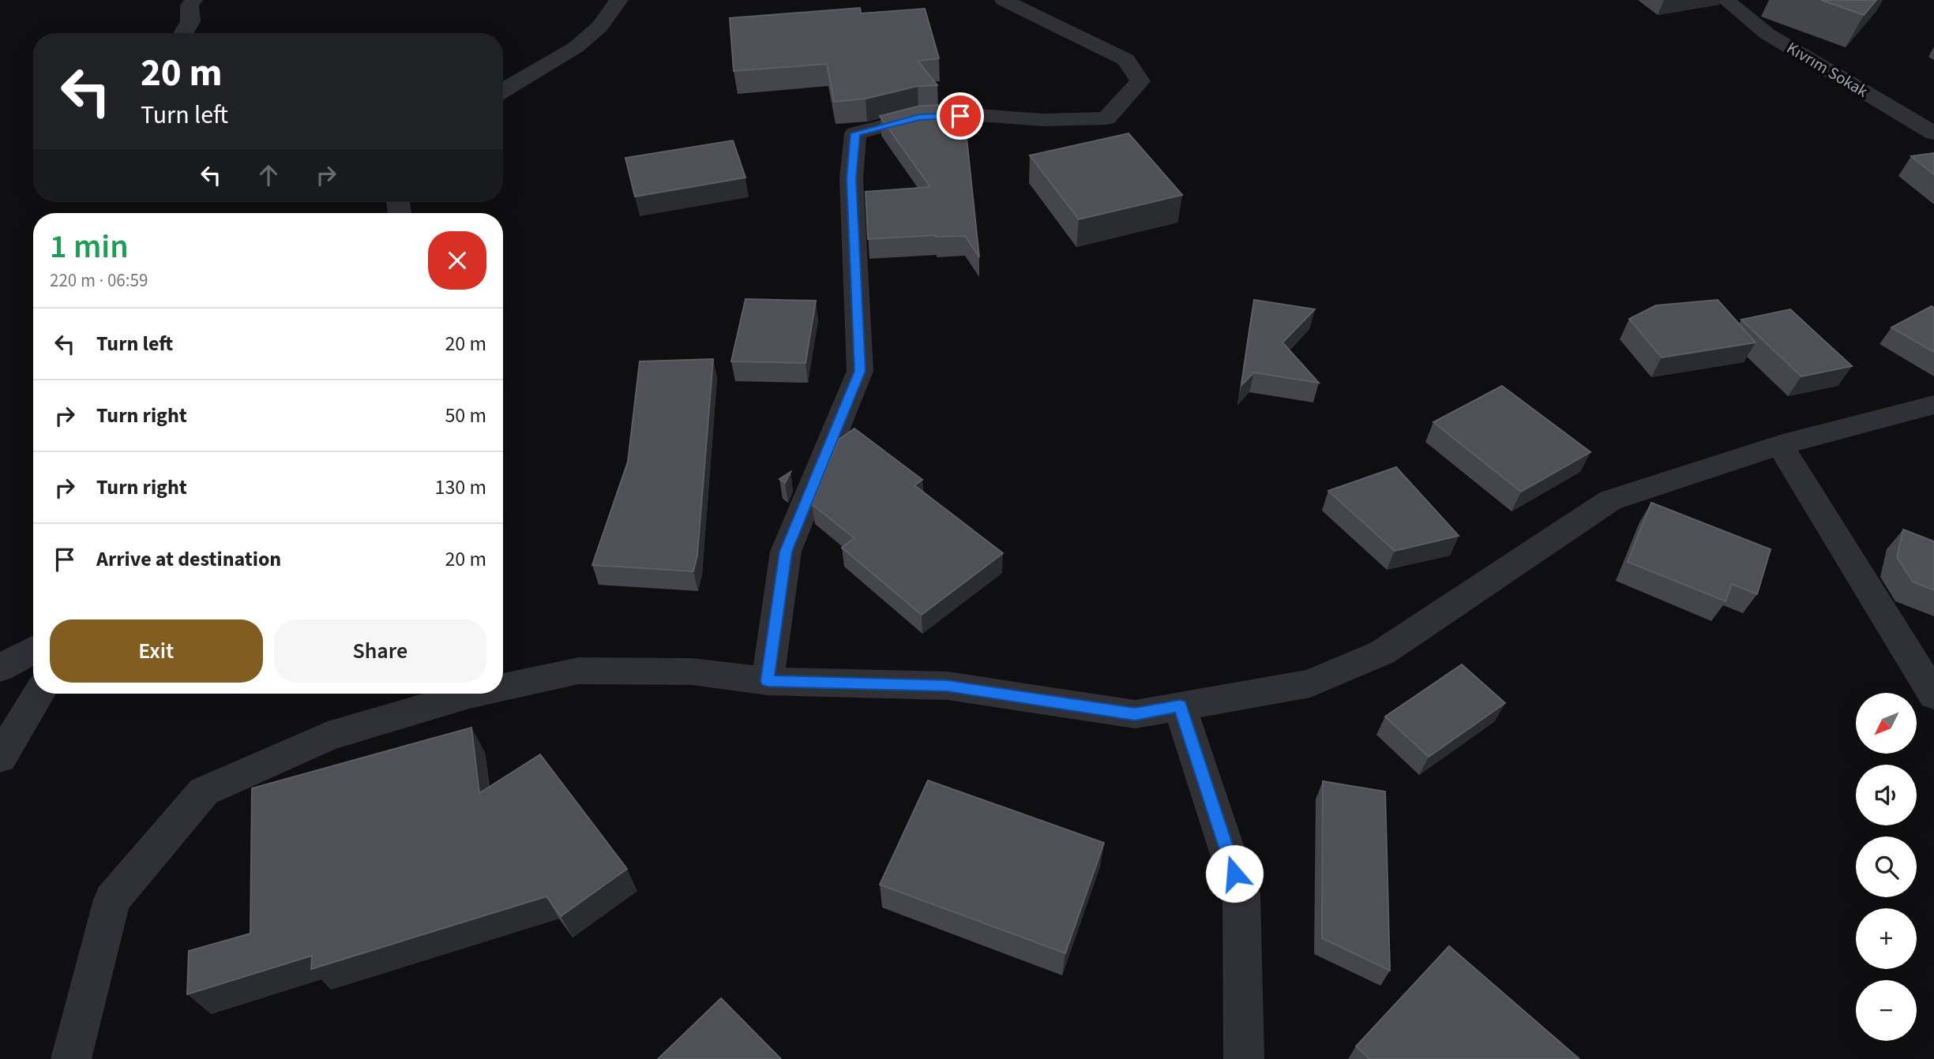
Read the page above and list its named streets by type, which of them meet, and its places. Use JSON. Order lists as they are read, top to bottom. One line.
{"streets":{"street":["Kıvrım Sokak"]},"north":"bottom left","page":{"turn":["20 m","Turn left"],"heading":["1 min","220 m · 06:59"],"list":[{"name":"Turn left","value":"20 m"},{"name":"Turn right","value":"50 m"},{"name":"Turn right","value":"130 m"},{"name":"Arrive at destination","value":"20 m"}],"buttons":["Exit","Share"],"map_buttons":["+","−"]}}
